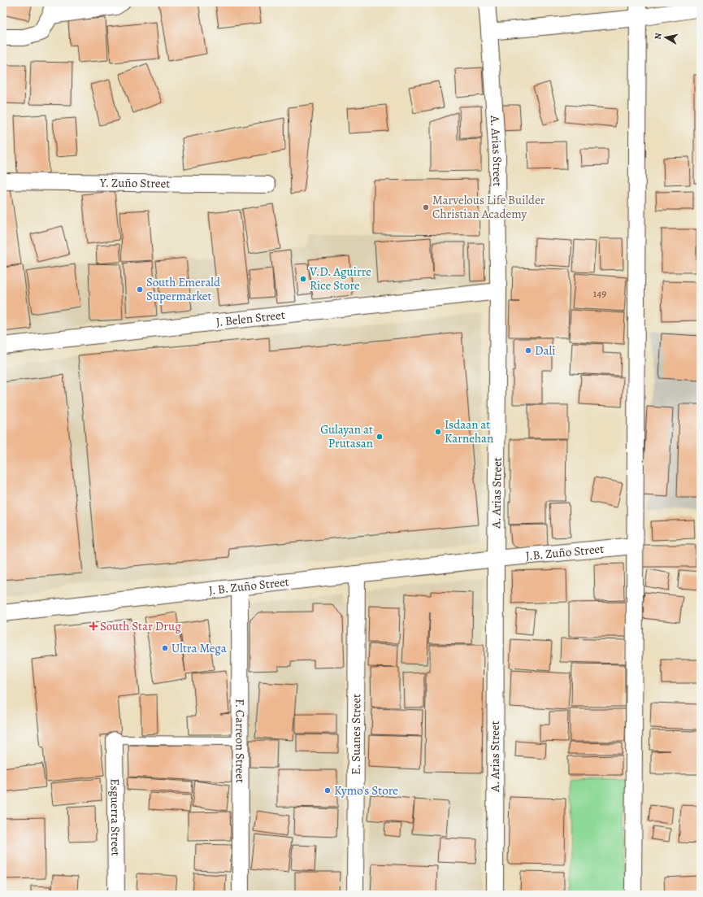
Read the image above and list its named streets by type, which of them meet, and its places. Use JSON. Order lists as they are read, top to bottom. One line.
{"streets":{"street":["A. Arias Street","Y. Zuño Street","J. Belen Street","J.B. Zuño Street","J. B. Zuño Street","E. Suanes Street","F. Carreon Street","Esguerra Street"]},"crossings":[["A. Arias Street","J. Belen Street"],["A. Arias Street","J.B. Zuño Street"],["A. Arias Street","J. B. Zuño Street"],["J.B. Zuño Street","J. B. Zuño Street"],["J. B. Zuño Street","E. Suanes Street"],["J. B. Zuño Street","F. Carreon Street"]],"places":{"other":["Marvelous Life Builder Christian Academy","V.D. Aguirre Rice Store","South Emerald Supermarket","Dali","Isdaan at Karnehan","Gulayan at Prutasan","Ultra Mega","Kymo's Store"],"health":["South Star Drug"]},"house_numbers":["149"],"north":"left"}
